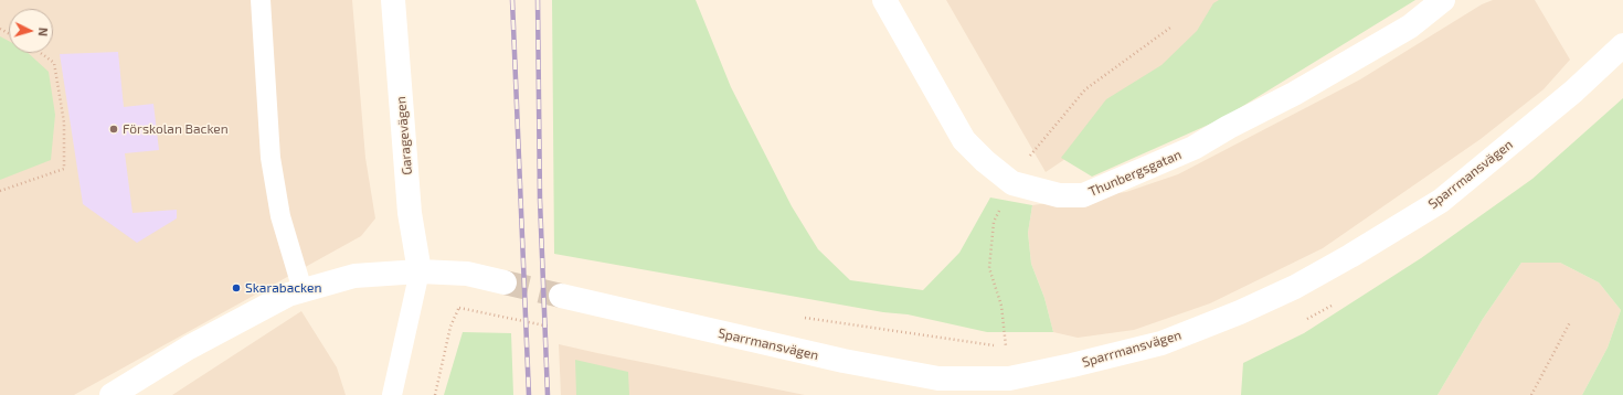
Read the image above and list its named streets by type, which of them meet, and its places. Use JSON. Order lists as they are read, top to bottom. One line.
{"streets":{"street":["Garagevägen","Thunbergsgatan","Sparrmansvägen"]},"places":["Förskolan Backen","Skarabacken"],"north":"right"}
